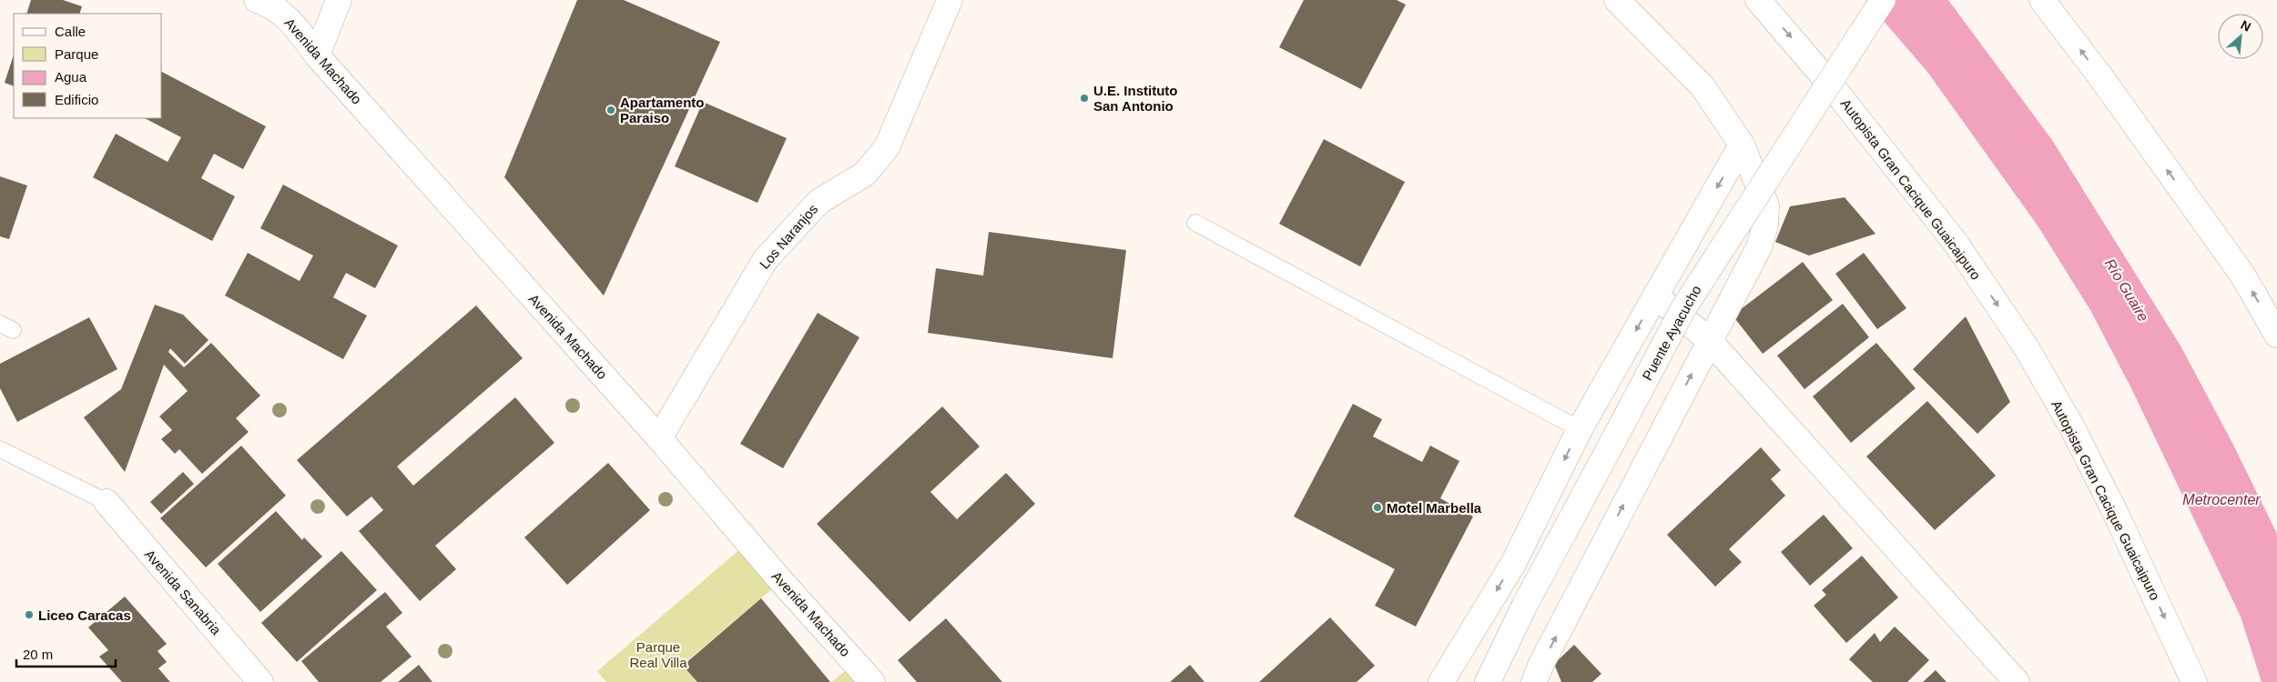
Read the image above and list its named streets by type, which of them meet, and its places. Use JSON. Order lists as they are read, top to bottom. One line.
{"streets":{"main road":["Avenida Machado","Autopista Gran Cacique Guaicaipuro","Los Naranjos","Puente Ayacucho","Avenida Sanabria"]},"crossings":[["Avenida Machado","Los Naranjos"]],"water":["Río Guaire","Metrocenter"],"parks":["Parque Real Villa"],"places":["U.E. Instituto San Antonio","Apartamento Paraiso","Motel Marbella","Liceo Caracas"],"legend":["Calle","Parque","Agua","Edificio"],"scale_bar":"20 m","north":"top right"}
